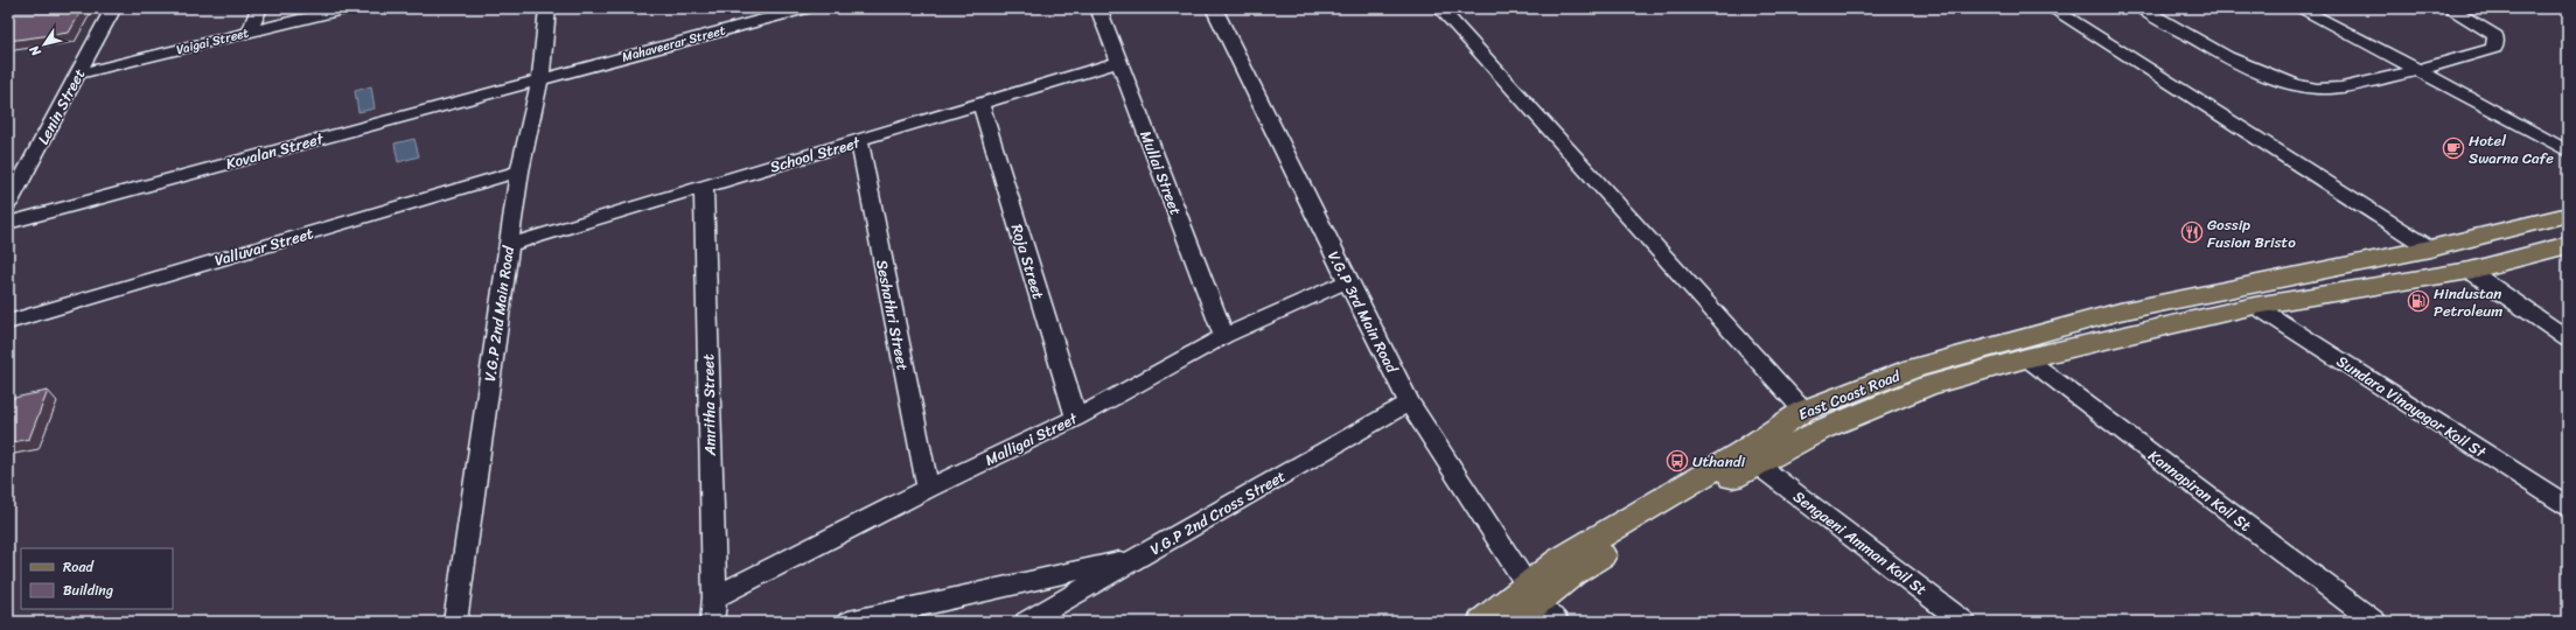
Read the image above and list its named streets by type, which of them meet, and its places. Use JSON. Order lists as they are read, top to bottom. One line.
{"streets":{"main road":["East Coast Road"],"street":["Vaigai Street","Mahaveerar Street","Lenin Street","Kovalan Street","School Street","Mullai Street","Valluvar Street","Roja Street","V.G.P 3rd Main Road","V.G.P 2nd Main Road","Seshathri Street","Amritha Street","Sundara Vinayagar Koil St","Malligai Street","Kannapiran Koil St","V.G.P 2nd Cross Street","Sengaeni Amman Koil St"]},"crossings":[["Vaigai Street","Lenin Street"],["Mahaveerar Street","Kovalan Street"],["Mahaveerar Street","V.G.P 2nd Main Road"],["Kovalan Street","V.G.P 2nd Main Road"],["School Street","Mullai Street"],["School Street","Roja Street"],["School Street","V.G.P 2nd Main Road"],["School Street","Seshathri Street"],["School Street","Amritha Street"],["Mullai Street","Malligai Street"],["Valluvar Street","V.G.P 2nd Main Road"],["Roja Street","Malligai Street"],["V.G.P 3rd Main Road","East Coast Road"],["V.G.P 3rd Main Road","Malligai Street"],["V.G.P 3rd Main Road","V.G.P 2nd Cross Street"],["Seshathri Street","Malligai Street"],["East Coast Road","Sundara Vinayagar Koil St"],["East Coast Road","Kannapiran Koil St"],["East Coast Road","Sengaeni Amman Koil St"],["Amritha Street","Malligai Street"]],"places":{"cafe":["Hotel Swarna Cafe"],"restaurant":["Gossip Fusion Bristo"],"fuel station":["Hindustan Petroleum"],"bus stop":["Uthandi"]},"legend":["Road","Building"],"north":"bottom left"}
